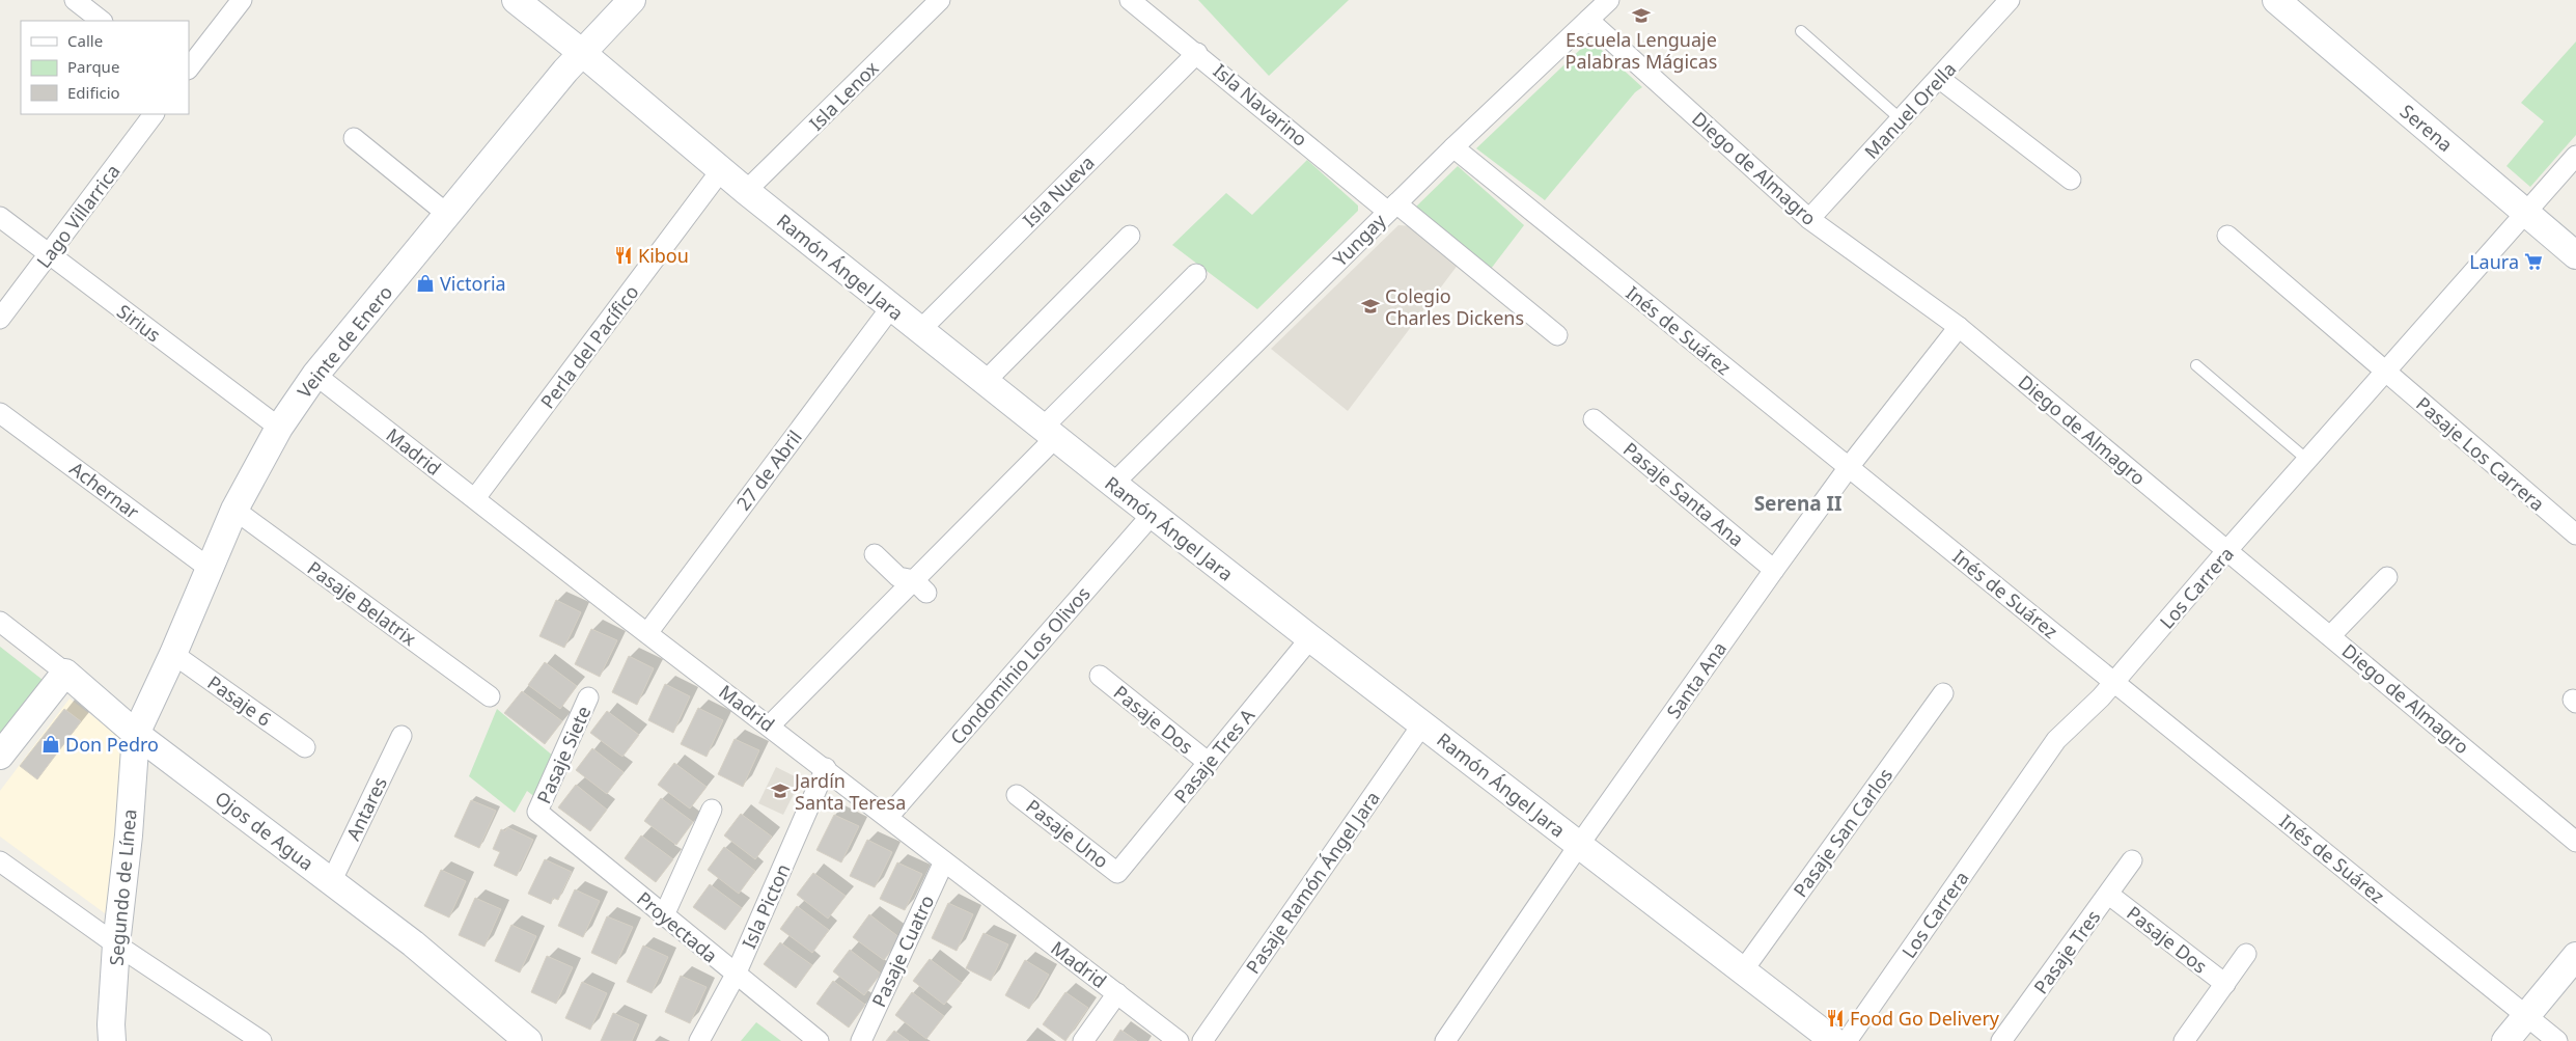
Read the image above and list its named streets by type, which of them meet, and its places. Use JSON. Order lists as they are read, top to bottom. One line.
{"streets":{"main road":["Serena","Ramón Ángel Jara","Veinte de Enero","Ojos de Agua","Segundo de Línea"],"street":["Isla Lenox","Isla Navarino","Manuel Orella","Diego de Almagro","Isla Nueva","Lago Villarrica","Yungay","Sirius","Inés de Suárez","Perla del Pacífico","Madrid","Pasaje Los Carrera","27 de Abril","Achernar","Pasaje Santa Ana","Los Carrera","Pasaje Belatrix","Condominio Los Olivos","Santa Ana","Pasaje 6","Pasaje Dos","Pasaje Siete","Pasaje Tres A","Antares","Pasaje San Carlos","Pasaje Uno","Pasaje Ramón Ángel Jara","Isla Picton","Proyectada","Pasaje Cuatro","Pasaje Tres"]},"crossings":[["Isla Lenox","Ramón Ángel Jara"],["Isla Navarino","Isla Nueva"],["Isla Navarino","Yungay"],["Manuel Orella","Diego de Almagro"],["Serena","Los Carrera"],["Diego de Almagro","Yungay"],["Diego de Almagro","Los Carrera"],["Diego de Almagro","Santa Ana"],["Isla Nueva","Ramón Ángel Jara"],["Lago Villarrica","Sirius"],["Yungay","Ramón Ángel Jara"],["Yungay","Inés de Suárez"],["Ramón Ángel Jara","Veinte de Enero"],["Ramón Ángel Jara","Perla del Pacífico"],["Ramón Ángel Jara","27 de Abril"],["Ramón Ángel Jara","Condominio Los Olivos"],["Ramón Ángel Jara","Santa Ana"],["Ramón Ángel Jara","Pasaje Tres A"],["Ramón Ángel Jara","Pasaje San Carlos"],["Ramón Ángel Jara","Pasaje Ramón Ángel Jara"],["Sirius","Veinte de Enero"],["Inés de Suárez","Los Carrera"],["Inés de Suárez","Santa Ana"],["Veinte de Enero","Madrid"],["Veinte de Enero","Achernar"],["Veinte de Enero","Pasaje Belatrix"],["Veinte de Enero","Pasaje 6"],["Veinte de Enero","Ojos de Agua"],["Veinte de Enero","Segundo de Línea"],["Perla del Pacífico","Madrid"],["Madrid","27 de Abril"],["Madrid","Condominio Los Olivos"],["Madrid","Isla Picton"],["Madrid","Pasaje Cuatro"],["Pasaje Los Carrera","Los Carrera"],["Pasaje Santa Ana","Santa Ana"],["Pasaje Dos","Pasaje Tres A"],["Pasaje Dos","Pasaje Tres"],["Pasaje Siete","Proyectada"],["Pasaje Tres A","Pasaje Uno"],["Antares","Ojos de Agua"],["Ojos de Agua","Segundo de Línea"],["Isla Picton","Proyectada"]],"districts":["Serena II"],"places":{"school or university":["Escuela Lenguaje Palabras Mágicas","Colegio Charles Dickens","Jardín Santa Teresa"],"restaurant":["Kibou","Food Go Delivery"],"supermarket":["Laura"],"shop":["Victoria","Don Pedro"]},"legend":["Calle","Parque","Edificio"]}
